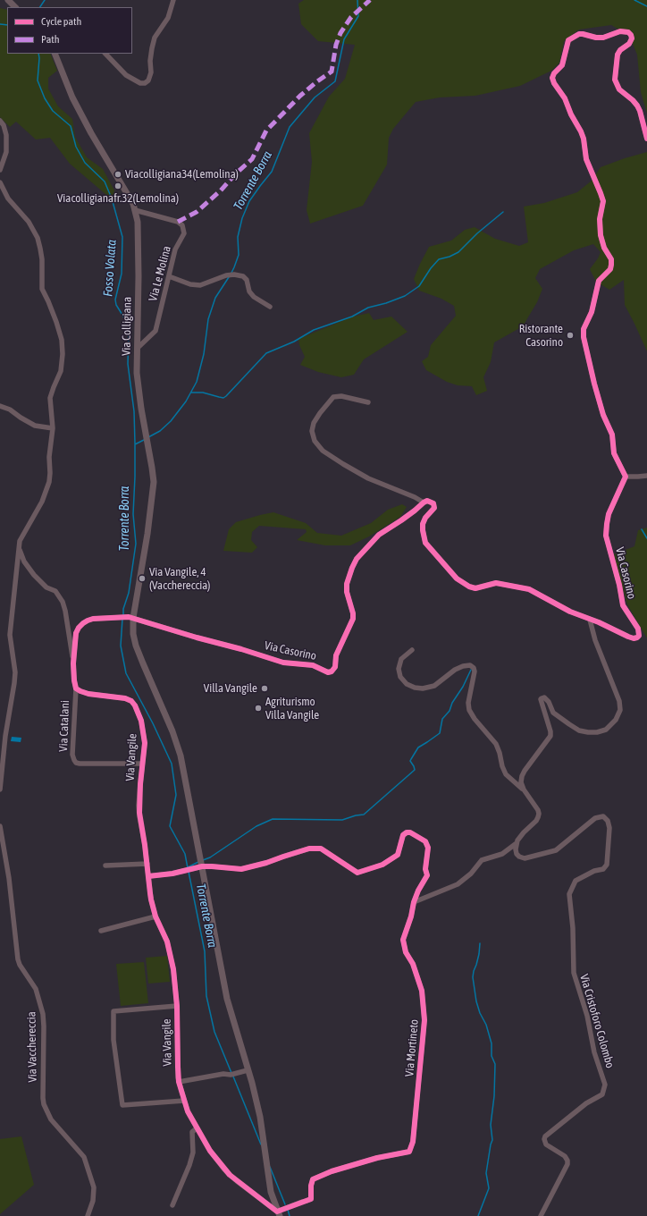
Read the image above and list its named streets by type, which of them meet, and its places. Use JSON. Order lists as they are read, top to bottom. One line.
{"streets":{"street":["Via Le Molina","Via Colligiana","Via Casorino","Via Catalani","Via Vangile","Via Cristoforo Colombo","Via Vacchereccia","Via Mortineto"]},"crossings":[["Via Le Molina","Via Colligiana"],["Via Colligiana","Via Casorino"],["Via Catalani","Via Vangile"],["Via Vangile","Via Mortineto"]],"water":["Torrente Borra","Fosso Volata"],"places":["Viacolligiana34(Lemolina)","Viacolligianafr.32(Lemolina)","Ristorante Casorino","Via Vangile, 4 (Vacchereccia)","Villa Vangile","Agriturismo Villa Vangile"],"legend":["Cycle path","Path"]}
